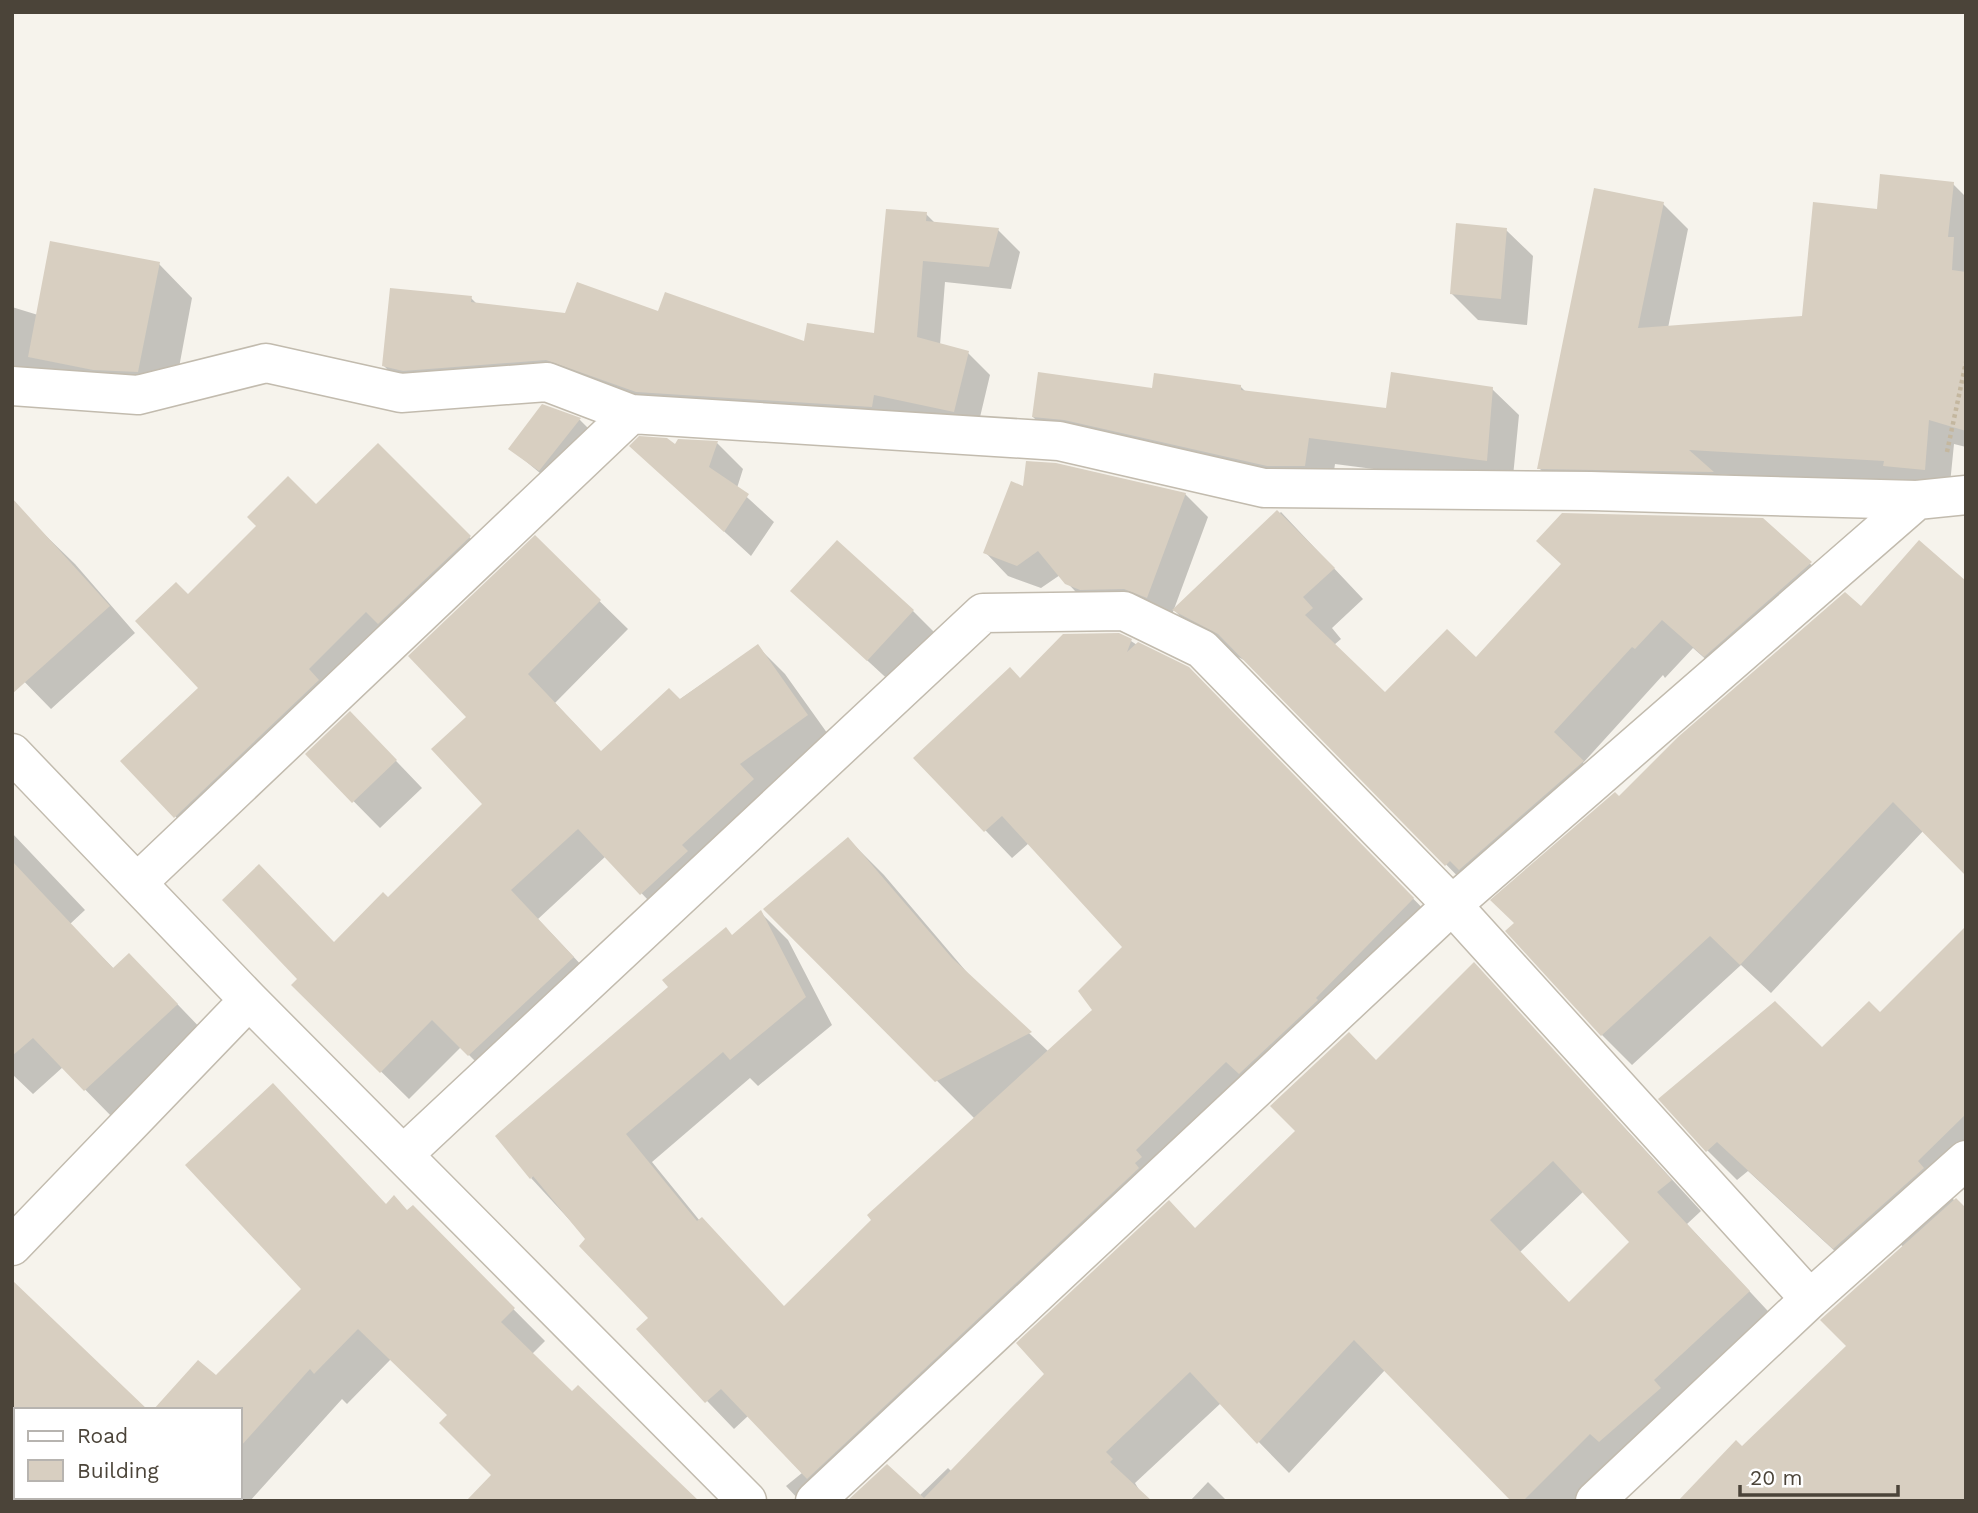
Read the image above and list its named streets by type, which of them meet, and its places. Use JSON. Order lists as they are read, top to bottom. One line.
{"legend":["Road","Building"],"scale_bar":"20 m"}
